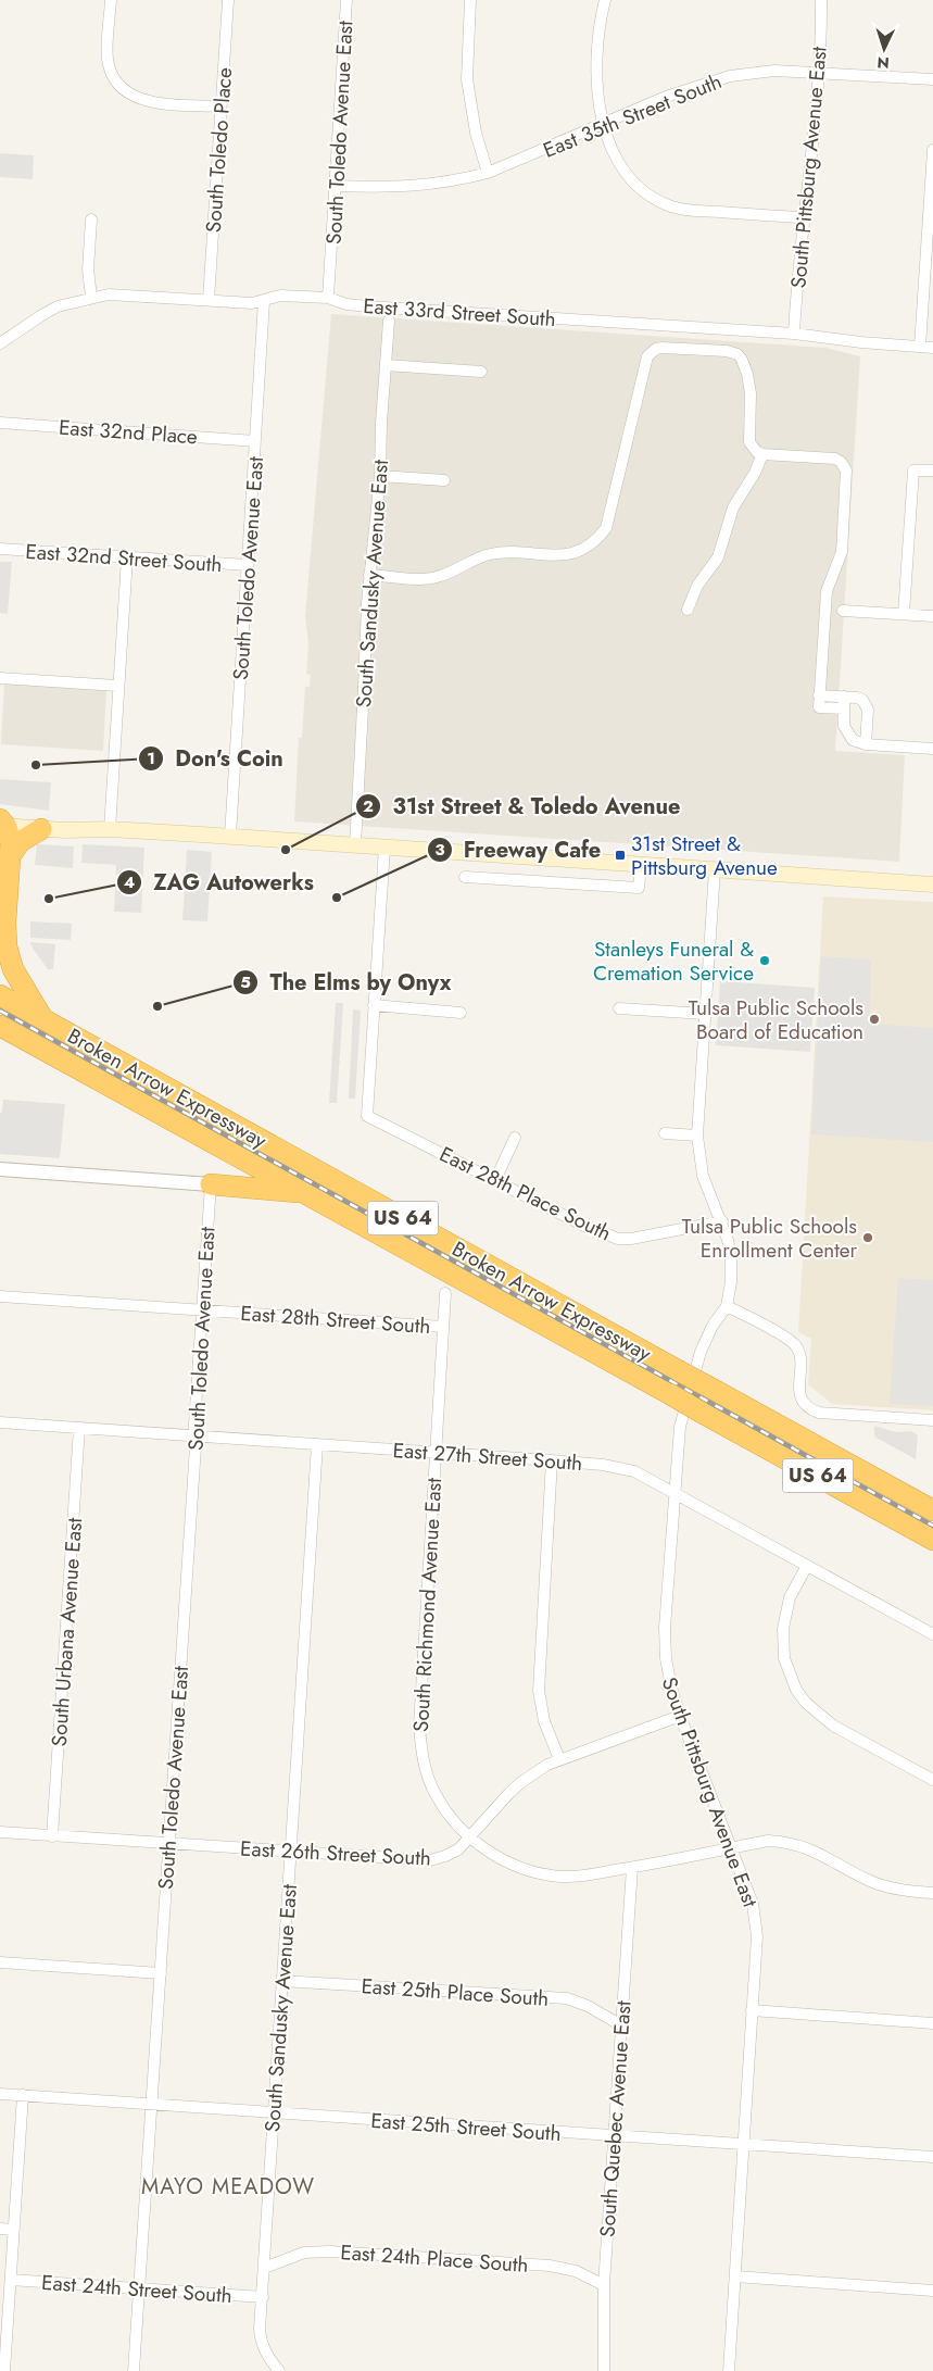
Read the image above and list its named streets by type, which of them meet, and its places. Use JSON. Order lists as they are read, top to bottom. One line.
{"streets":{"highway":["Broken Arrow Expressway","US 64"],"street":["East 35th Street South","South Toledo Avenue East","South Toledo Place","South Pittsburg Avenue East","East 33rd Street South","East 32nd Place","East 32nd Street South","South Sandusky Avenue East","East 28th Place South","East 28th Street South","East 27th Street South","South Richmond Avenue East","South Urbana Avenue East","East 26th Street South","East 25th Place South","South Quebec Avenue East","East 25th Street South","East 24th Place South","East 24th Street South"]},"crossings":[["East 35th Street South","South Toledo Avenue East"],["East 35th Street South","South Pittsburg Avenue East"],["South Toledo Avenue East","East 33rd Street South"],["South Toledo Avenue East","East 32nd Place"],["South Toledo Avenue East","East 32nd Street South"],["South Toledo Avenue East","East 28th Street South"],["South Toledo Avenue East","East 27th Street South"],["South Toledo Avenue East","East 26th Street South"],["South Toledo Avenue East","East 25th Street South"],["South Toledo Avenue East","East 24th Street South"],["South Toledo Place","East 33rd Street South"],["South Pittsburg Avenue East","East 33rd Street South"],["South Pittsburg Avenue East","East 28th Place South"],["South Pittsburg Avenue East","East 27th Street South"],["South Pittsburg Avenue East","East 26th Street South"],["South Pittsburg Avenue East","East 25th Street South"],["South Sandusky Avenue East","East 27th Street South"],["South Sandusky Avenue East","East 26th Street South"],["South Sandusky Avenue East","East 25th Place South"],["South Sandusky Avenue East","East 25th Street South"],["South Sandusky Avenue East","East 24th Place South"],["South Sandusky Avenue East","East 24th Street South"],["East 28th Street South","South Richmond Avenue East"],["East 27th Street South","South Richmond Avenue East"],["East 27th Street South","South Urbana Avenue East"],["South Richmond Avenue East","East 26th Street South"],["South Urbana Avenue East","East 26th Street South"],["East 25th Place South","South Quebec Avenue East"],["South Quebec Avenue East","East 25th Street South"],["South Quebec Avenue East","East 24th Place South"]],"districts":["MAYO MEADOW"],"places":{"other":["Don's Coin","31st Street & Toledo Avenue","Freeway Cafe","ZAG Autowerks","Stanleys Funeral & Cremation Service","The Elms by Onyx","Tulsa Public Schools Board of Education","Tulsa Public Schools Enrollment Center"],"transit":["31st Street & Pittsburg Avenue"]},"north":"bottom"}
